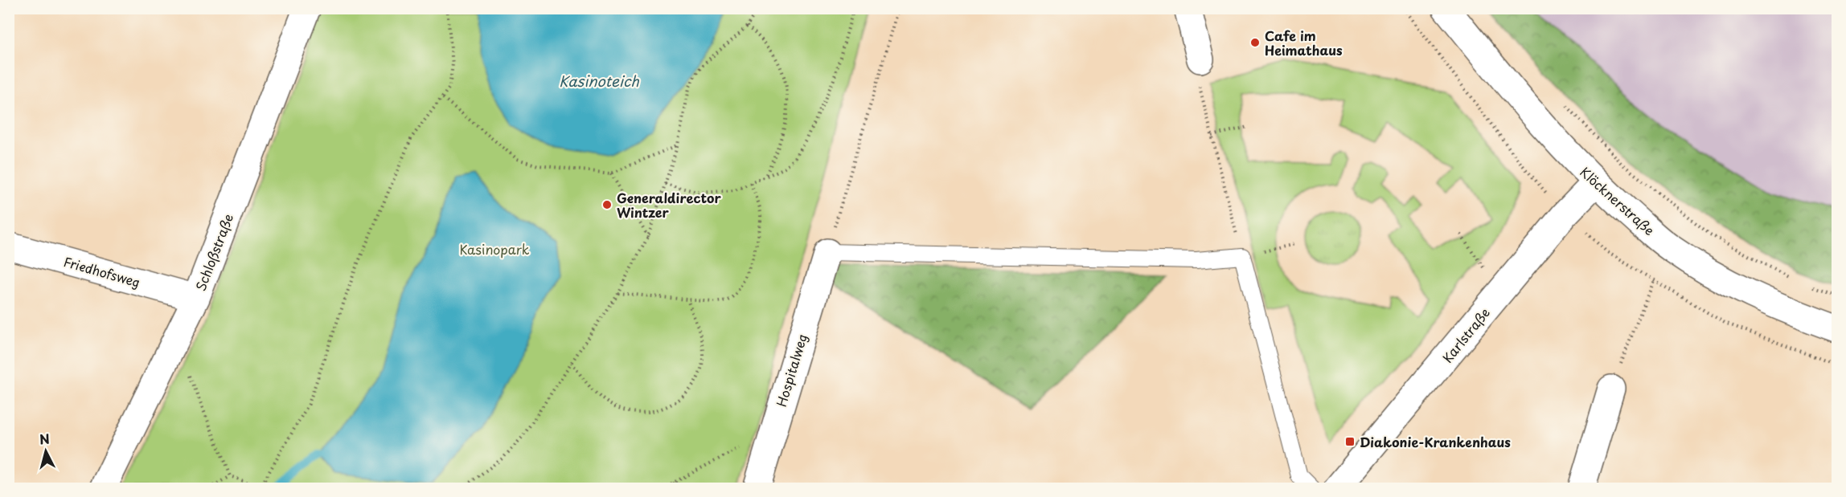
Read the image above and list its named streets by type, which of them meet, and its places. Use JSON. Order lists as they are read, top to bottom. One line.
{"streets":{"street":["Klöcknerstraße","Schloßstraße","Friedhofsweg","Karlstraße","Hospitalweg"]},"crossings":[["Klöcknerstraße","Karlstraße"],["Schloßstraße","Friedhofsweg"]],"water":["Kasinoteich"],"parks":["Kasinopark"],"places":{"other":["Cafe im Heimathaus","Generaldirector Wintzer"],"transit":["Diakonie-Krankenhaus"]},"north":"top"}
